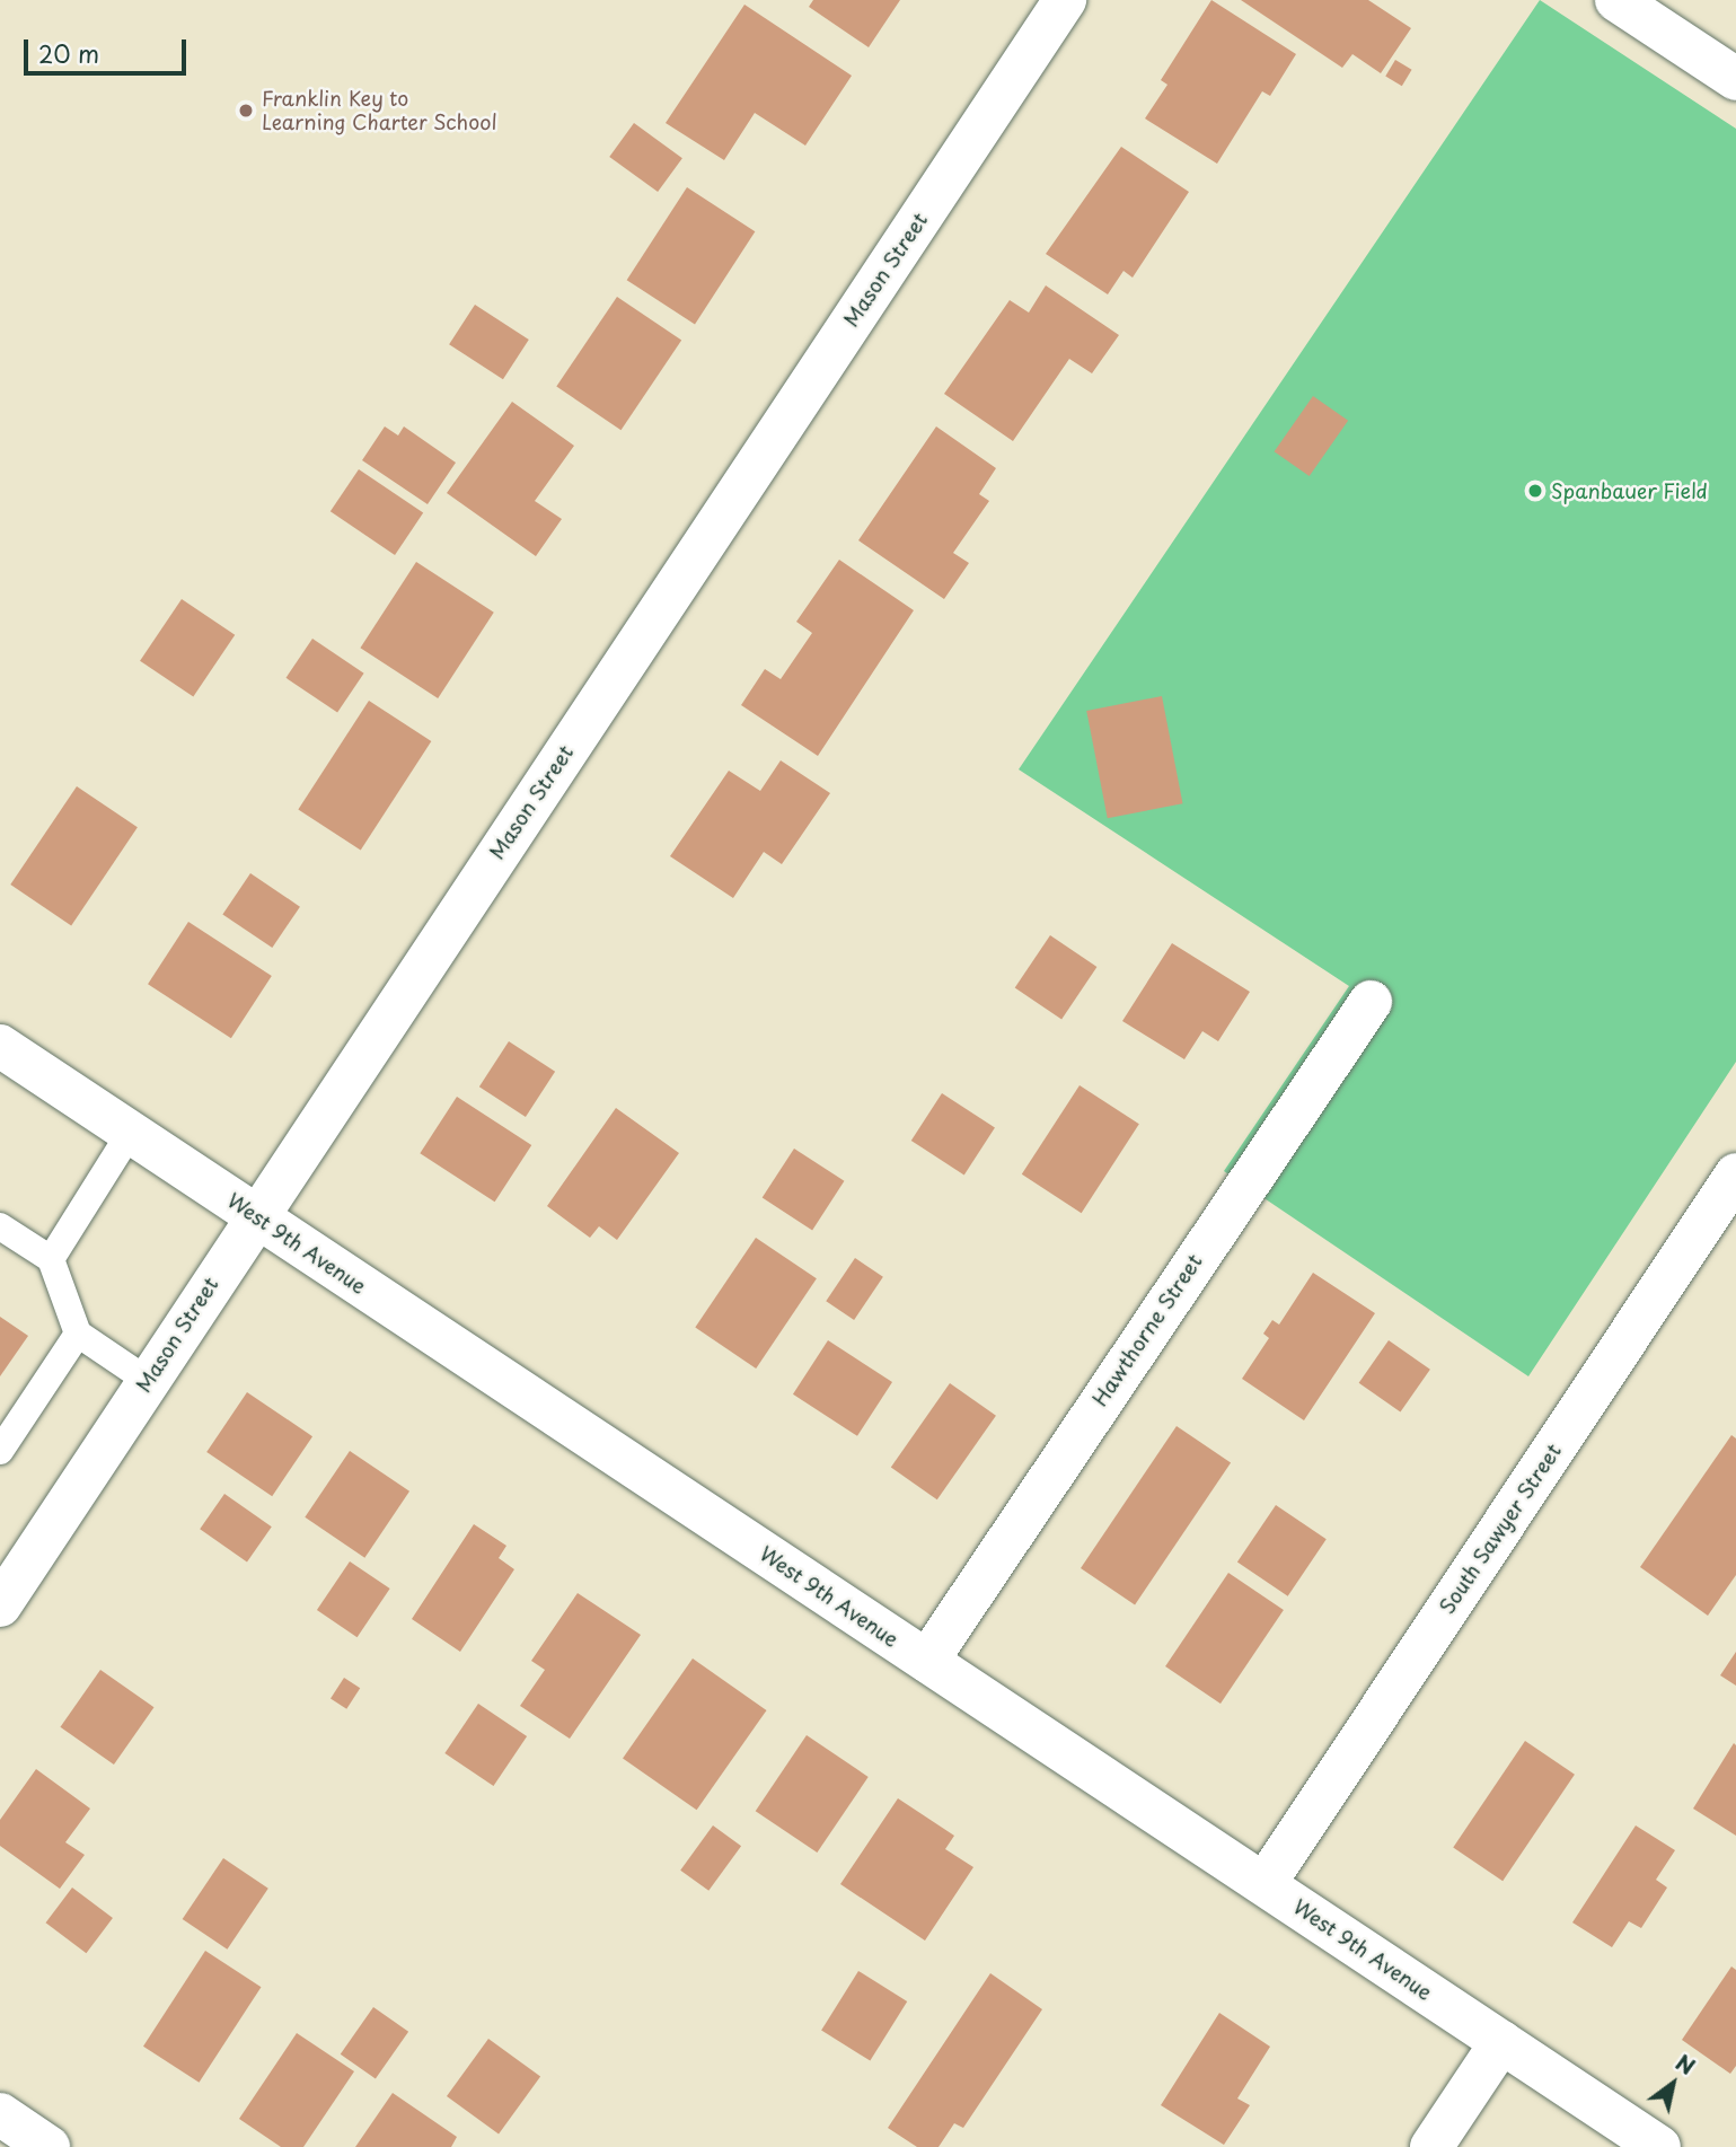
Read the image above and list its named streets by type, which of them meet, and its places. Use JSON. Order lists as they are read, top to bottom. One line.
{"streets":{"street":["Mason Street","West 9th Avenue","Hawthorne Street","South Sawyer Street"]},"crossings":[["Mason Street","West 9th Avenue"],["West 9th Avenue","Hawthorne Street"],["West 9th Avenue","South Sawyer Street"]],"places":["Franklin Key to Learning Charter School","Spanbauer Field"],"scale_bar":"20 m","north":"top right"}
